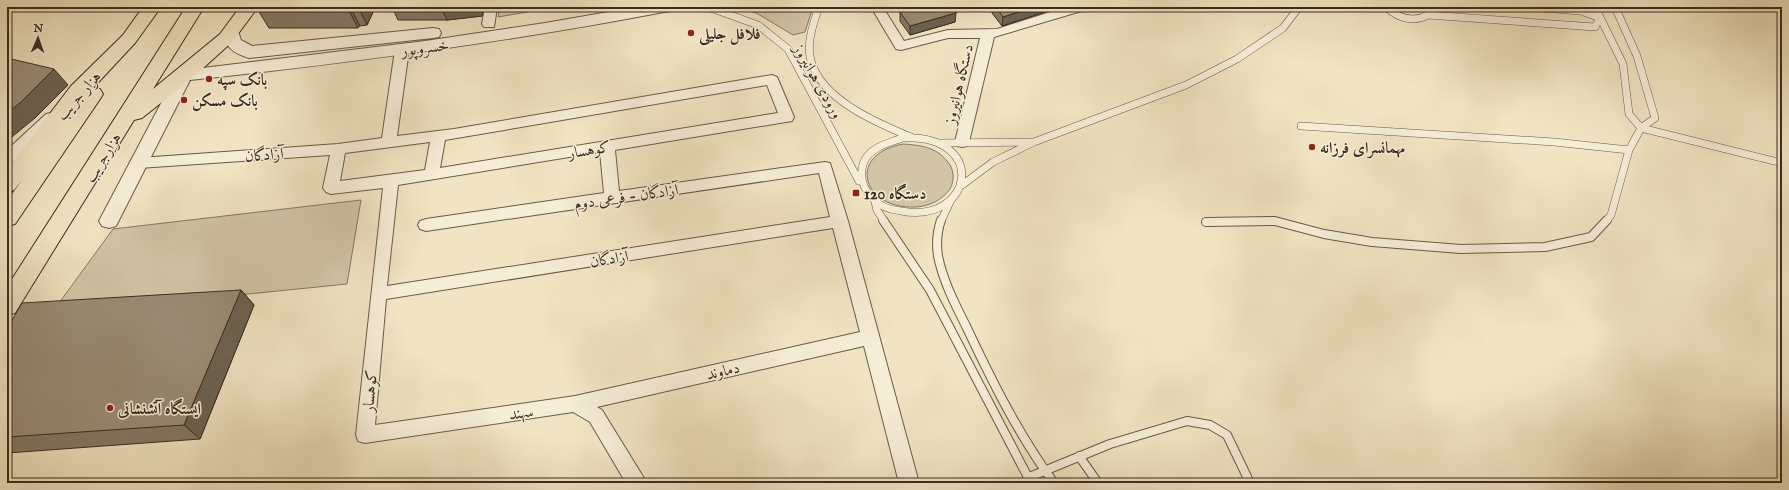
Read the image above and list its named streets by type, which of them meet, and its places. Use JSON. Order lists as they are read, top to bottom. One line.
{"streets":{"main road":["هزار جریب","هزارجریب"],"street":["خسروپور","دستگاه هوانیروز","کوهسار","آزادگان","آزادگان - فرعی دوم","دماوند","سهند"],"lane":["ورودی هوانیروز"]},"crossings":[["کوهسار","آزادگان"],["کوهسار","سهند"],["آزادگان","آزادگان - فرعی دوم"],["دماوند","سهند"]],"places":{"other":["فلافل جلیلی","بانک سپه","بانک مسکن","مهمانسرای فرزانه","ایستگاه آتشنشانی"],"transit":["120 دستگاه"]},"north":"top"}
